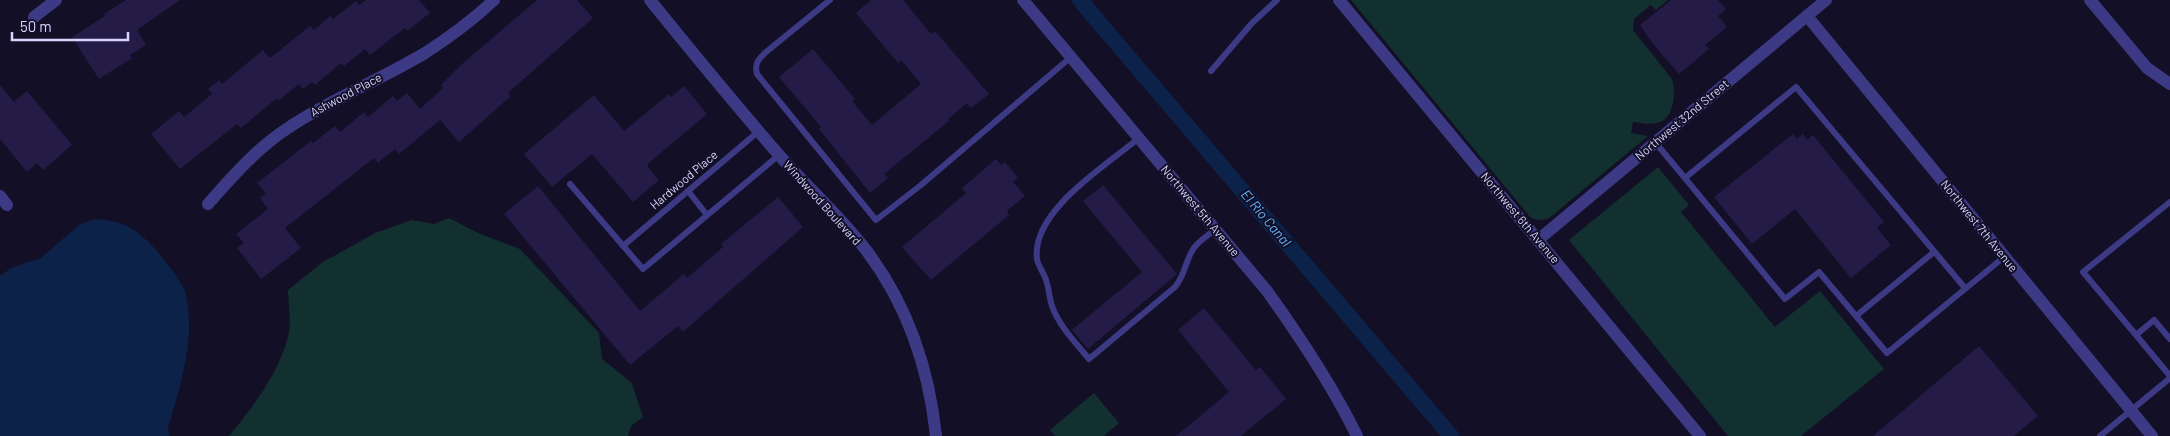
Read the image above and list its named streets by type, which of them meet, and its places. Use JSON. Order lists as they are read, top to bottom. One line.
{"streets":{"street":["Ashwood Place","Northwest 32nd Street","Windwood Boulevard","Northwest 5th Avenue","Northwest 6th Avenue","Northwest 7th Avenue"],"lane":["Hardwood Place"]},"crossings":[["Northwest 32nd Street","Northwest 6th Avenue"],["Northwest 32nd Street","Northwest 7th Avenue"],["Hardwood Place","Windwood Boulevard"]],"water":["El Rio Canal"],"scale_bar":"50 m"}
